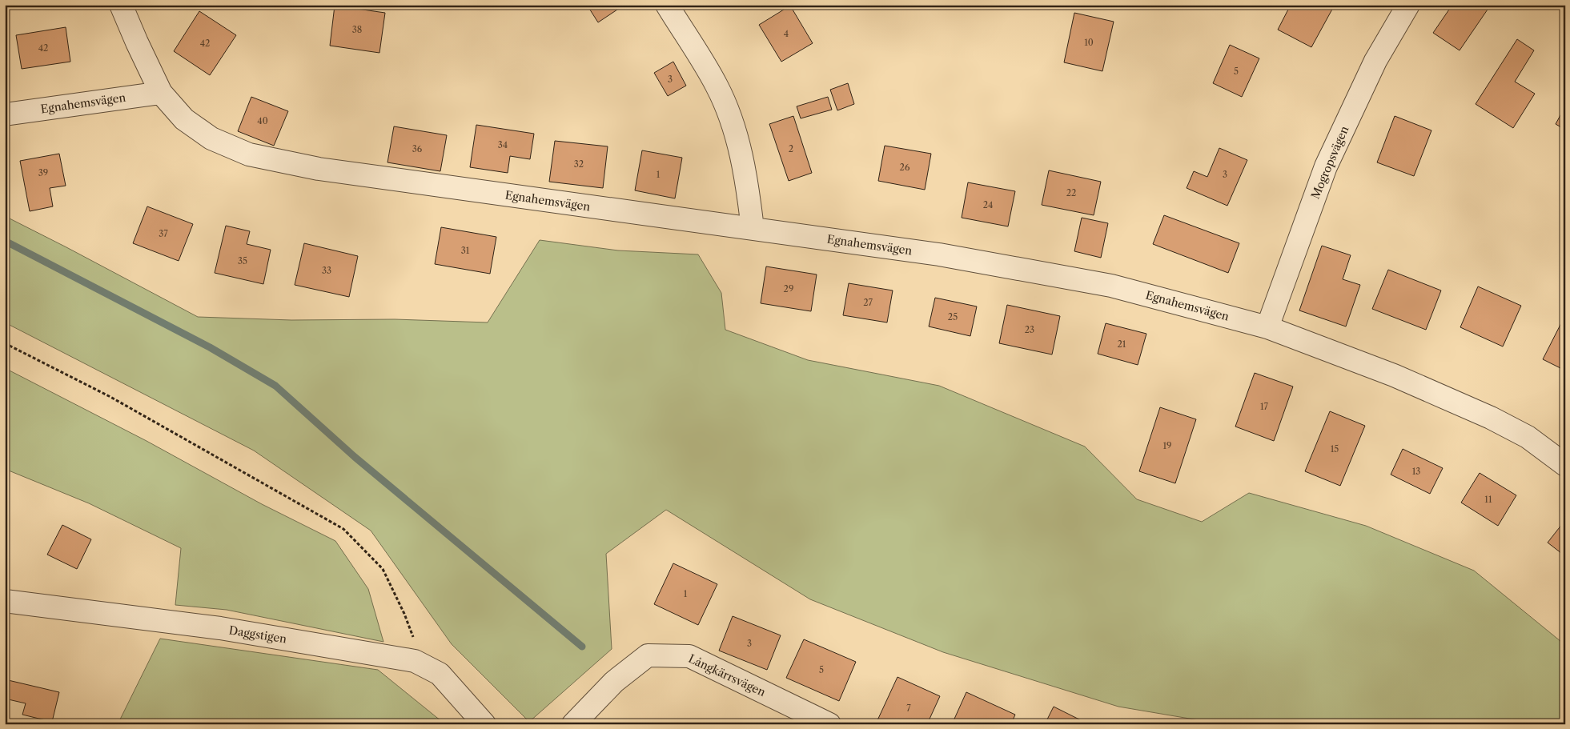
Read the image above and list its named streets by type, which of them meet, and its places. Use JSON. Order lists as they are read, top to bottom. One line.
{"streets":{"street":["Egnahemsvägen","Mogropsvägen","Daggstigen","Långkärrsvägen"]},"crossings":[["Egnahemsvägen","Mogropsvägen"]],"house_numbers":["38","4","10","42","42","5","3","40","34","36","2","32","26","39","1","3","22","24","37","31","35","33","29","27","25","23","21","17","19","15","13","11","1","3","5","7"]}
